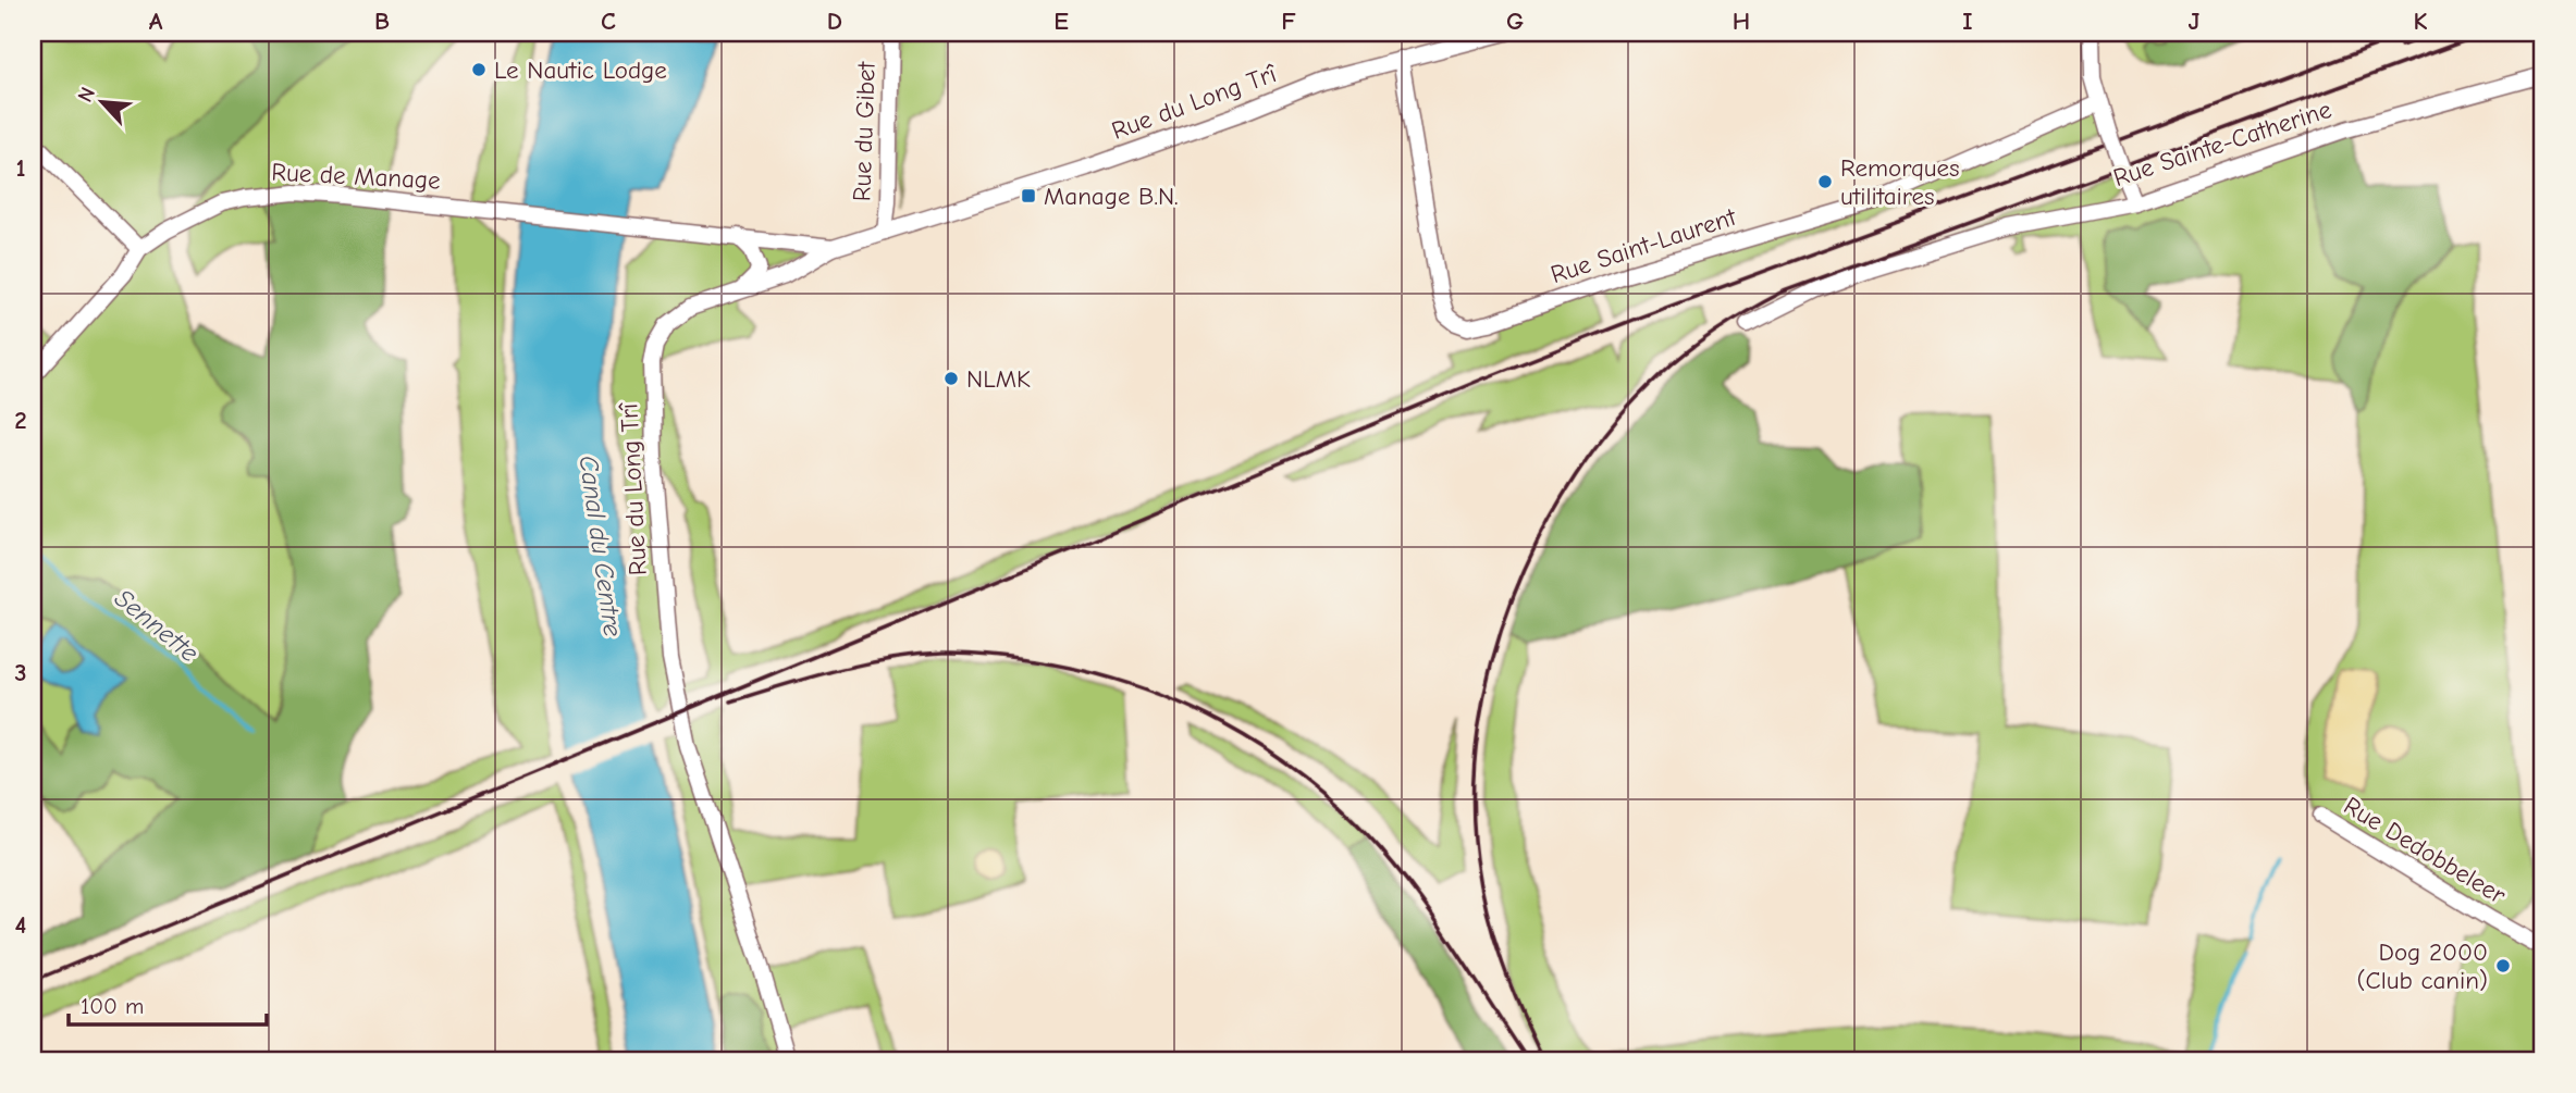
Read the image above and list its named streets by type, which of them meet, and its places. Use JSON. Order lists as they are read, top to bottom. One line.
{"streets":{"street":["Rue du Long Trî","Rue du Gibet","Rue Sainte-Catherine","Rue de Manage","Rue Saint-Laurent","Rue Dedobbeleer"]},"crossings":[["Rue du Long Trî","Rue du Gibet"],["Rue du Long Trî","Rue Saint-Laurent"]],"water":["Canal du Centre","Sennette"],"places":{"other":["Le Nautic Lodge","Remorques utilitaires","NLMK","Dog 2000 (Club canin)"],"transit":["Manage B.N."]},"scale_bar":"100 m","north":"top left","grid":{"columns":["A","B","C","D","E","F","G","H","I","J","K"],"rows":["1","2","3","4"]}}
